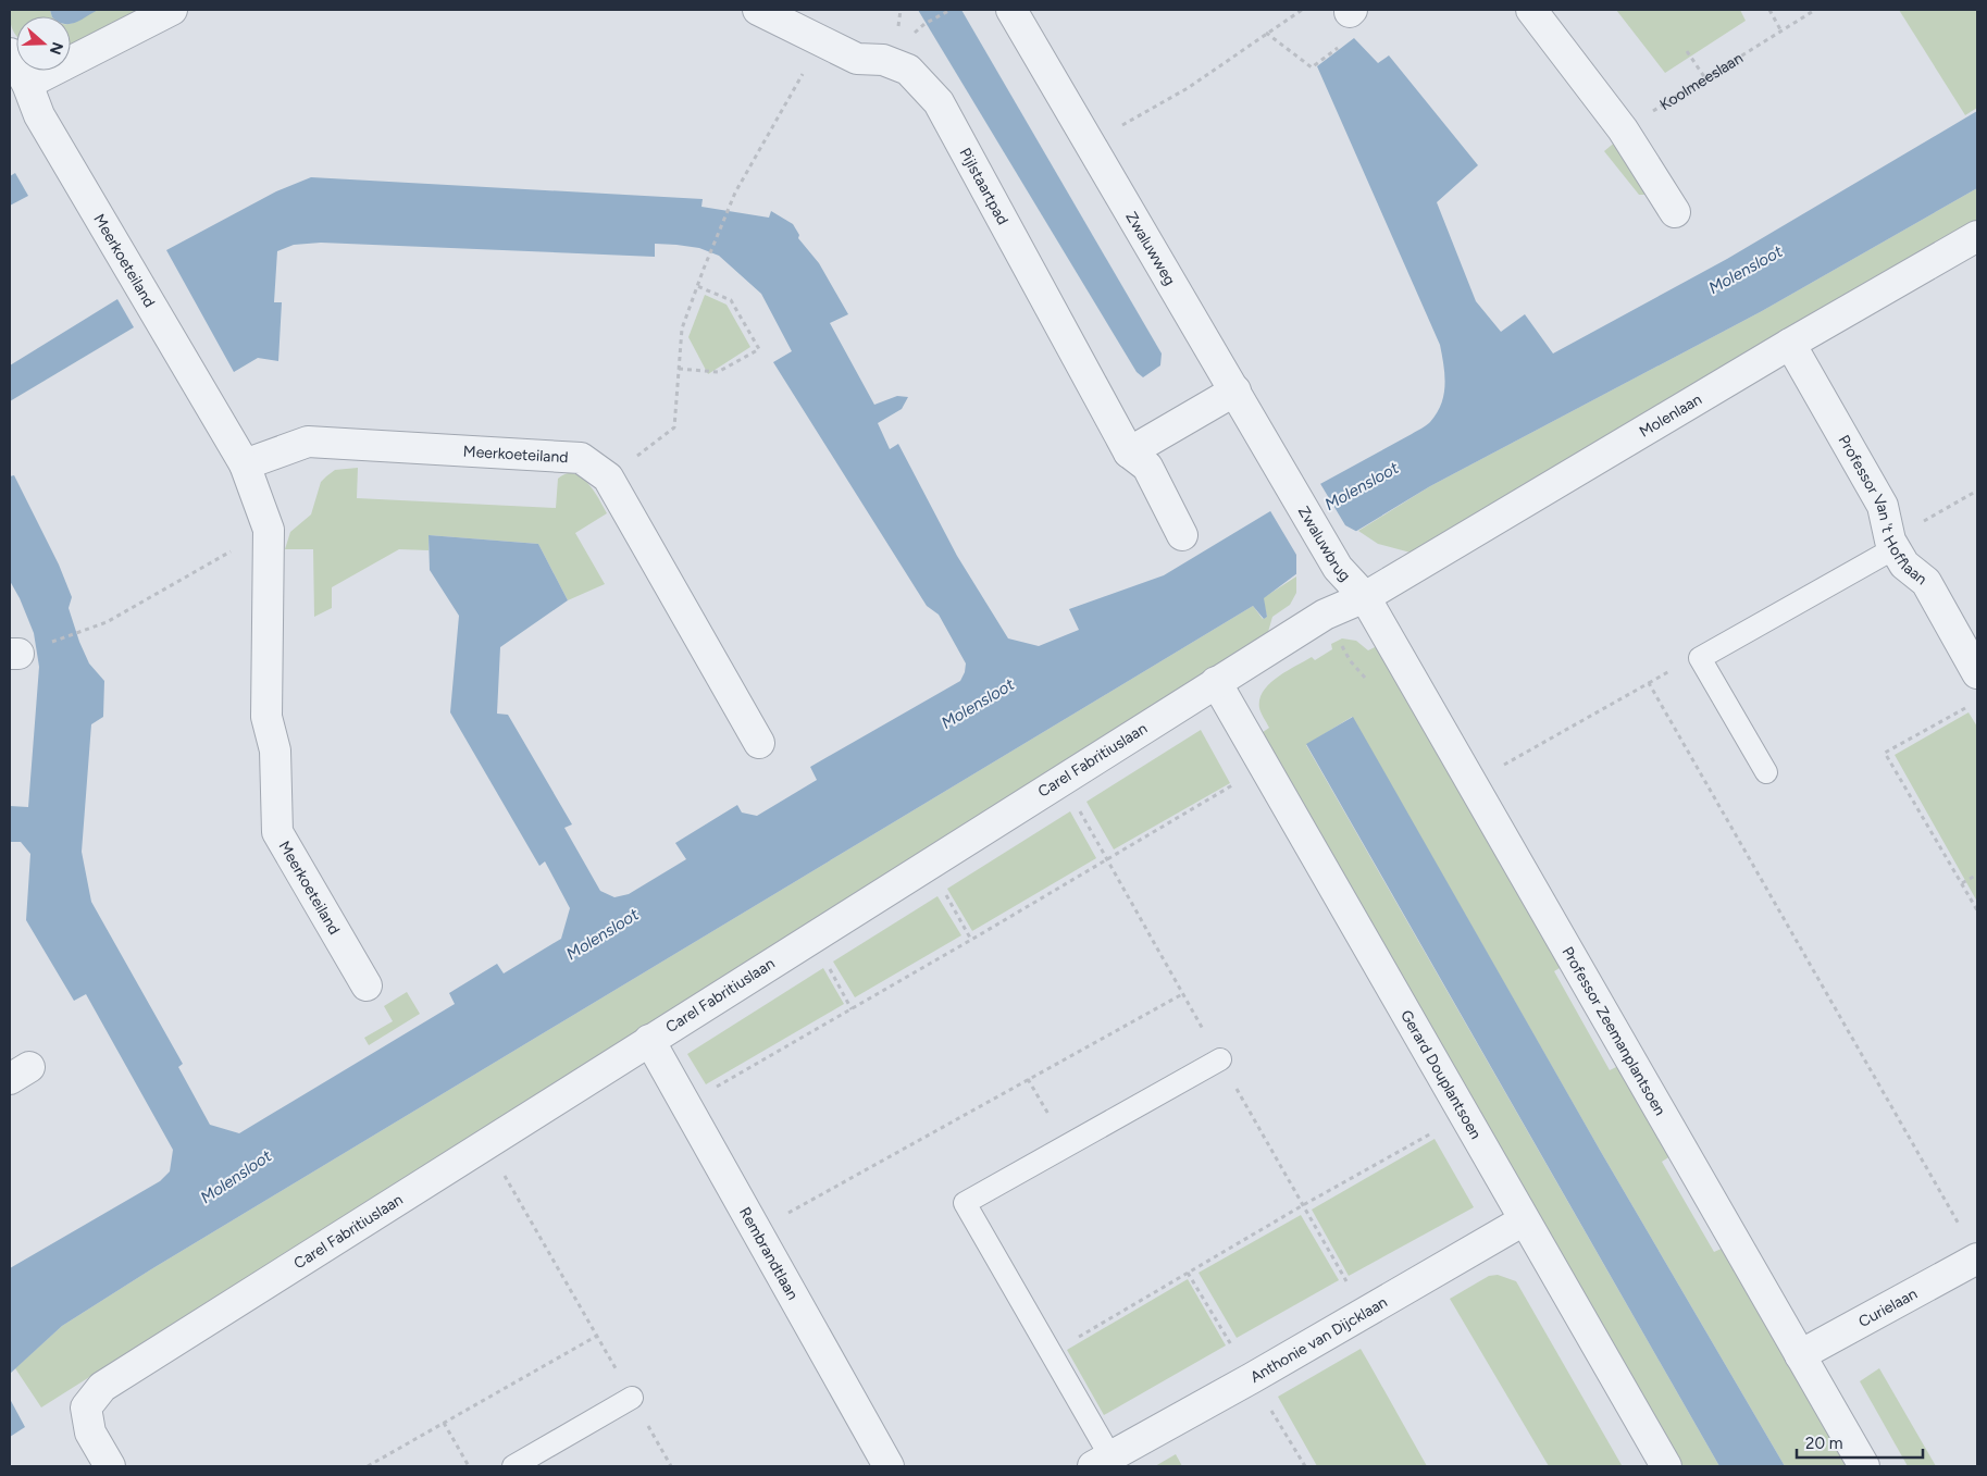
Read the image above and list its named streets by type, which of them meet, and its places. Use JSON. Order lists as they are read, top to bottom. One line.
{"streets":{"street":["Pijlstaartpad","Zwaluwweg","Meerkoeteiland","Molenlaan","Professor Van 't Hofflaan","Zwaluwbrug","Carel Fabritiuslaan","Professor Zeemanplantsoen","Gerard Douplantsoen","Rembrandtlaan","Curielaan","Anthonie van Dijcklaan"],"path":["Koolmeeslaan"]},"crossings":[["Zwaluwweg","Zwaluwbrug"],["Molenlaan","Professor Van 't Hofflaan"],["Molenlaan","Zwaluwbrug"],["Molenlaan","Carel Fabritiuslaan"],["Molenlaan","Professor Zeemanplantsoen"],["Zwaluwbrug","Carel Fabritiuslaan"],["Zwaluwbrug","Professor Zeemanplantsoen"],["Carel Fabritiuslaan","Professor Zeemanplantsoen"],["Carel Fabritiuslaan","Gerard Douplantsoen"],["Carel Fabritiuslaan","Rembrandtlaan"],["Professor Zeemanplantsoen","Curielaan"],["Gerard Douplantsoen","Anthonie van Dijcklaan"]],"water":["Molensloot"],"scale_bar":"20 m","north":"right"}
